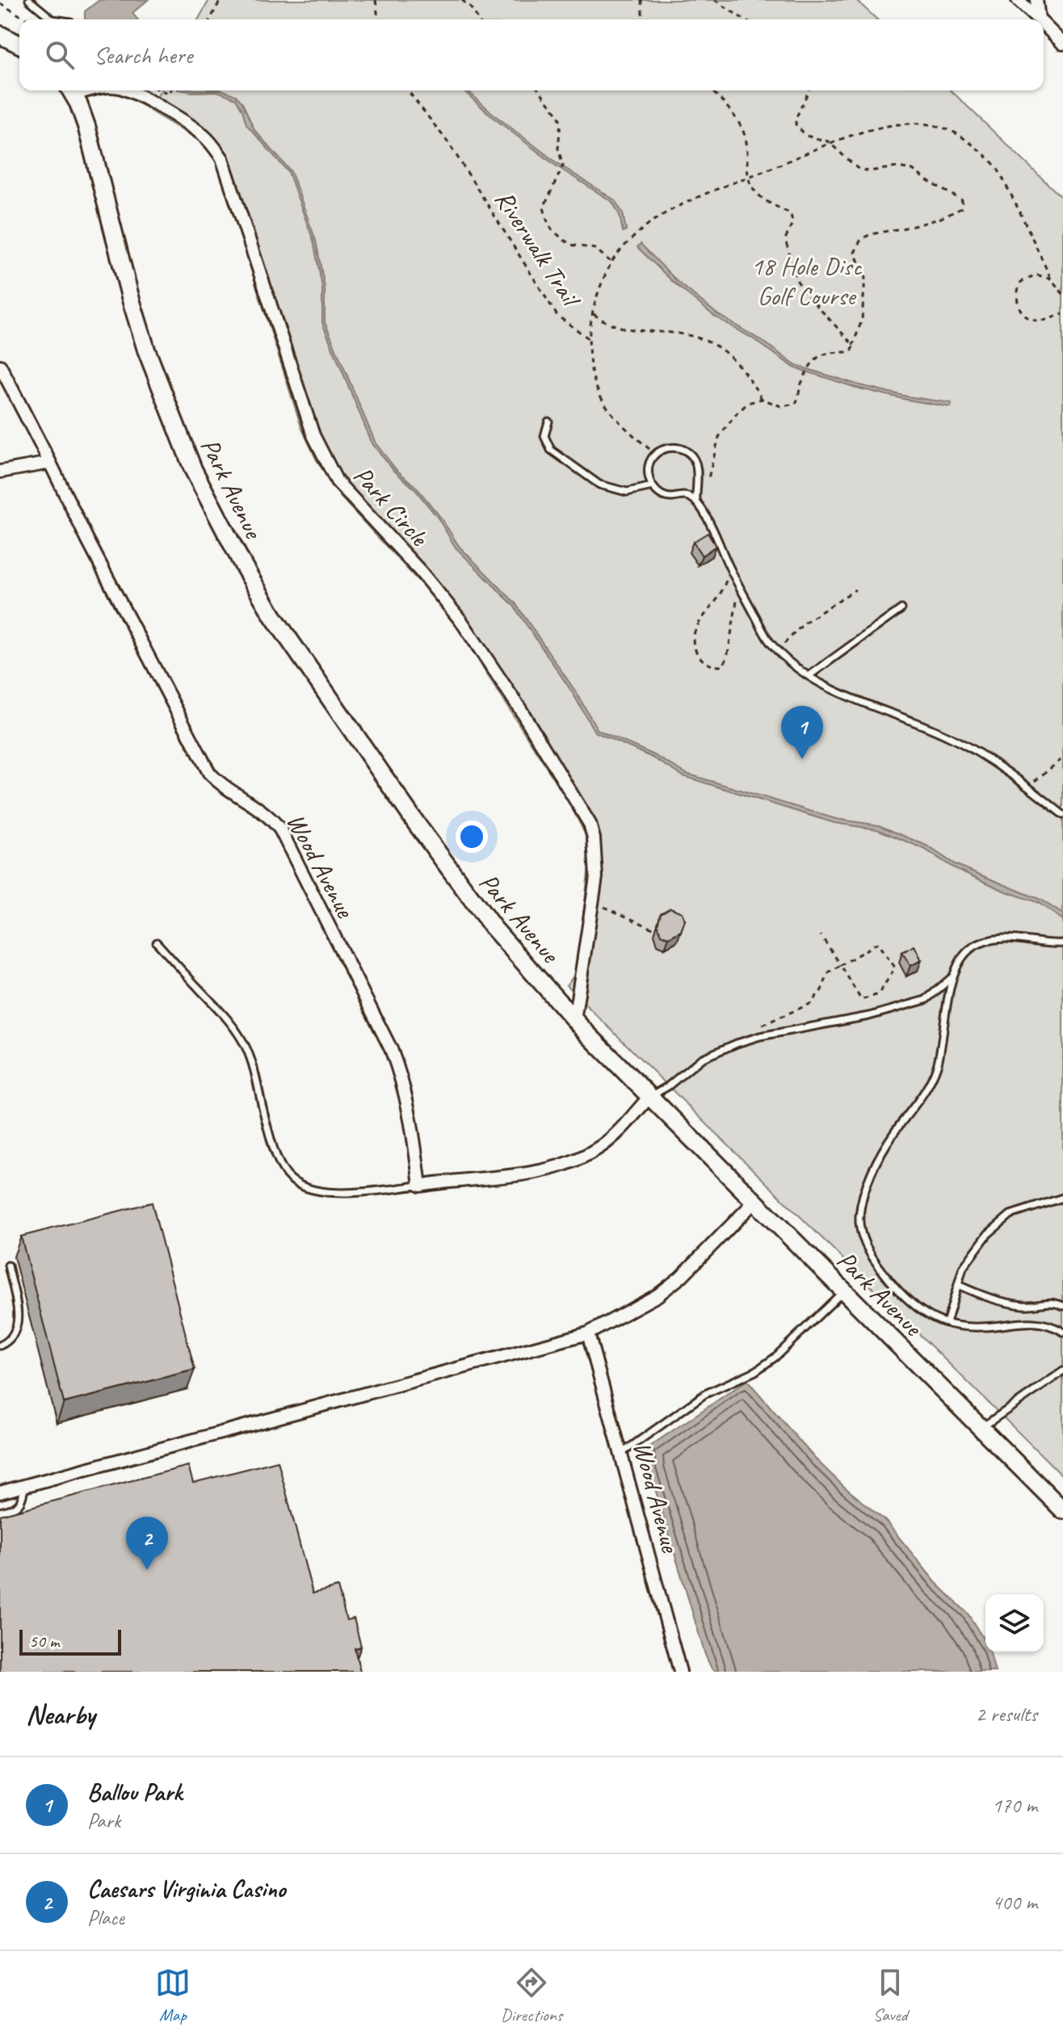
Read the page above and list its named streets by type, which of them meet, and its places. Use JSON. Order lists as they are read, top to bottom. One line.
{"streets":{"main road":["Park Avenue"],"street":["Park Circle","Wood Avenue"],"path":["Riverwalk Trail"]},"crossings":[["Park Avenue","Park Circle"]],"parks":["18 Hole Disc Golf Course"],"scale_bar":"50 m","page":{"search":"Search here","pins":["1","2"],"scale":"50 m","heading":["Nearby","2 results"],"list":[{"mark":"1","name":"Ballou Park","note":"Park","value":"170 m"},{"mark":"2","name":"Caesars Virginia Casino","note":"Place","value":"400 m"}],"nav":["Map","Directions","Saved"]}}
